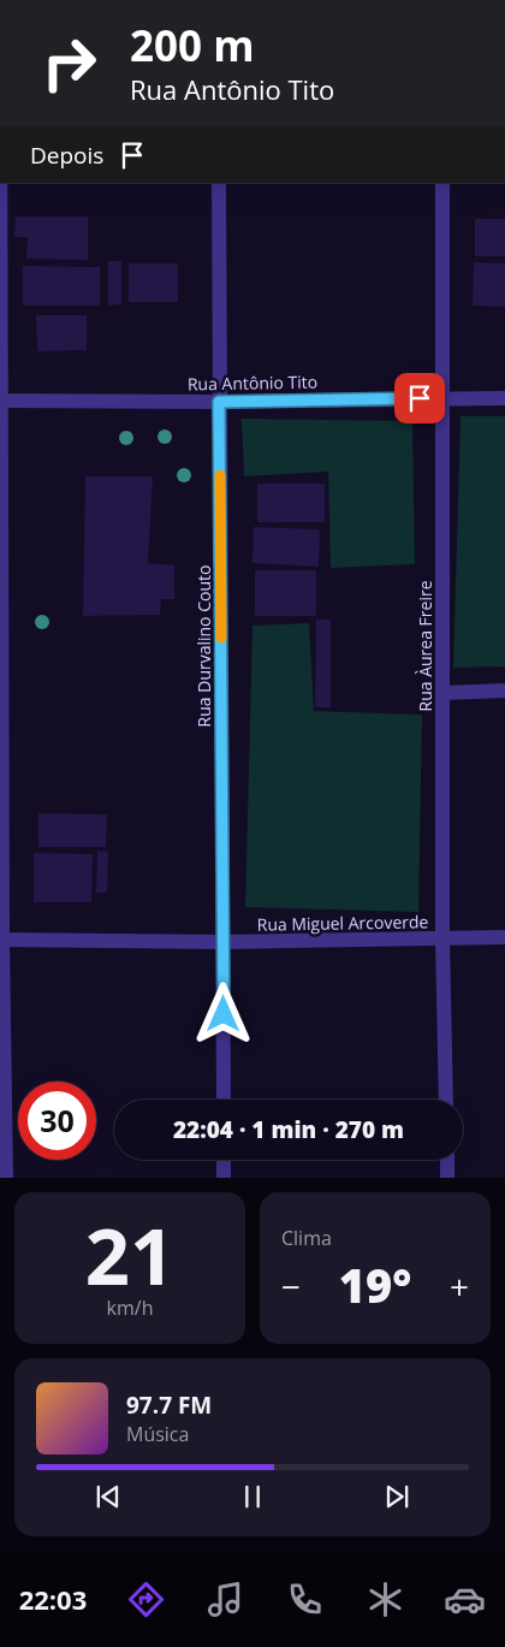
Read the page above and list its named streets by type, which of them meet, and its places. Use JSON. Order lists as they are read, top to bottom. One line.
{"streets":{"street":["Rua Antônio Tito","Rua Durvalino Couto","Rua Àurea Freire","Rua Miguel Arcoverde"]},"crossings":[["Rua Antônio Tito","Rua Durvalino Couto"],["Rua Antônio Tito","Rua Àurea Freire"],["Rua Durvalino Couto","Rua Miguel Arcoverde"],["Rua Àurea Freire","Rua Miguel Arcoverde"]],"page":{"turn":["200 m","Rua Antônio Tito"],"then":"Depois","limit":"30","trip":"22:04 · 1 min · 270 m","tile":[["21","km/h"],"Clima"],"heat":["−","19°","+"],"song":["97.7 FM","Música"],"tabs":"22:03"}}
